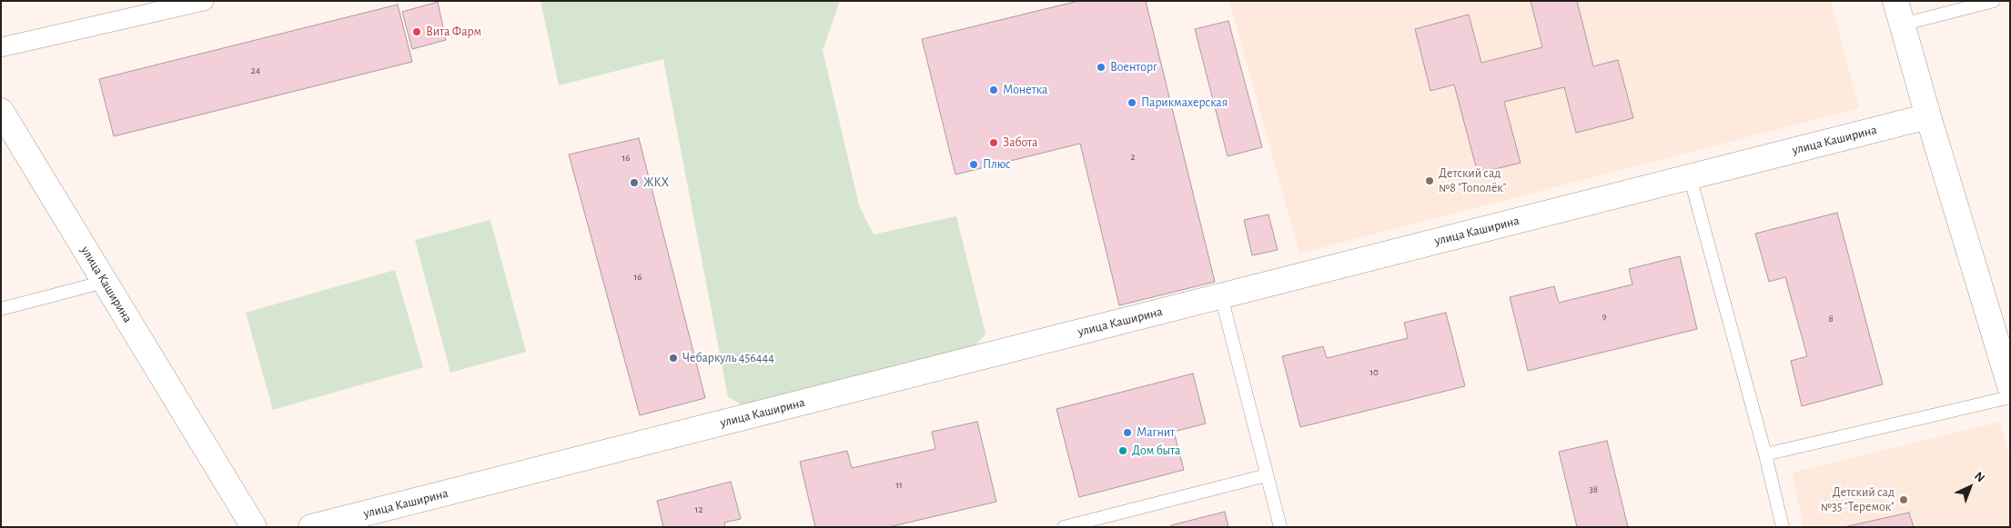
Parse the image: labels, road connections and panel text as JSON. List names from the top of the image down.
{
  "streets": {
    "street": ["улица Каширина"]
  },
  "places": [
    "Вита Фарм",
    "Военторг",
    "Монетка",
    "Парикмахерская",
    "Забота",
    "Плюс",
    "Детский сад №8 \"Тополёк\"",
    "ЖКХ",
    "Чебаpкуль 456444",
    "Магнит",
    "Дом быта",
    "Детский сад №35 \"Теремок\""
  ],
  "house_numbers": [
    "24",
    "2",
    "16",
    "16",
    "9",
    "8",
    "10",
    "11",
    "38",
    "12"
  ],
  "north": "top right"
}
